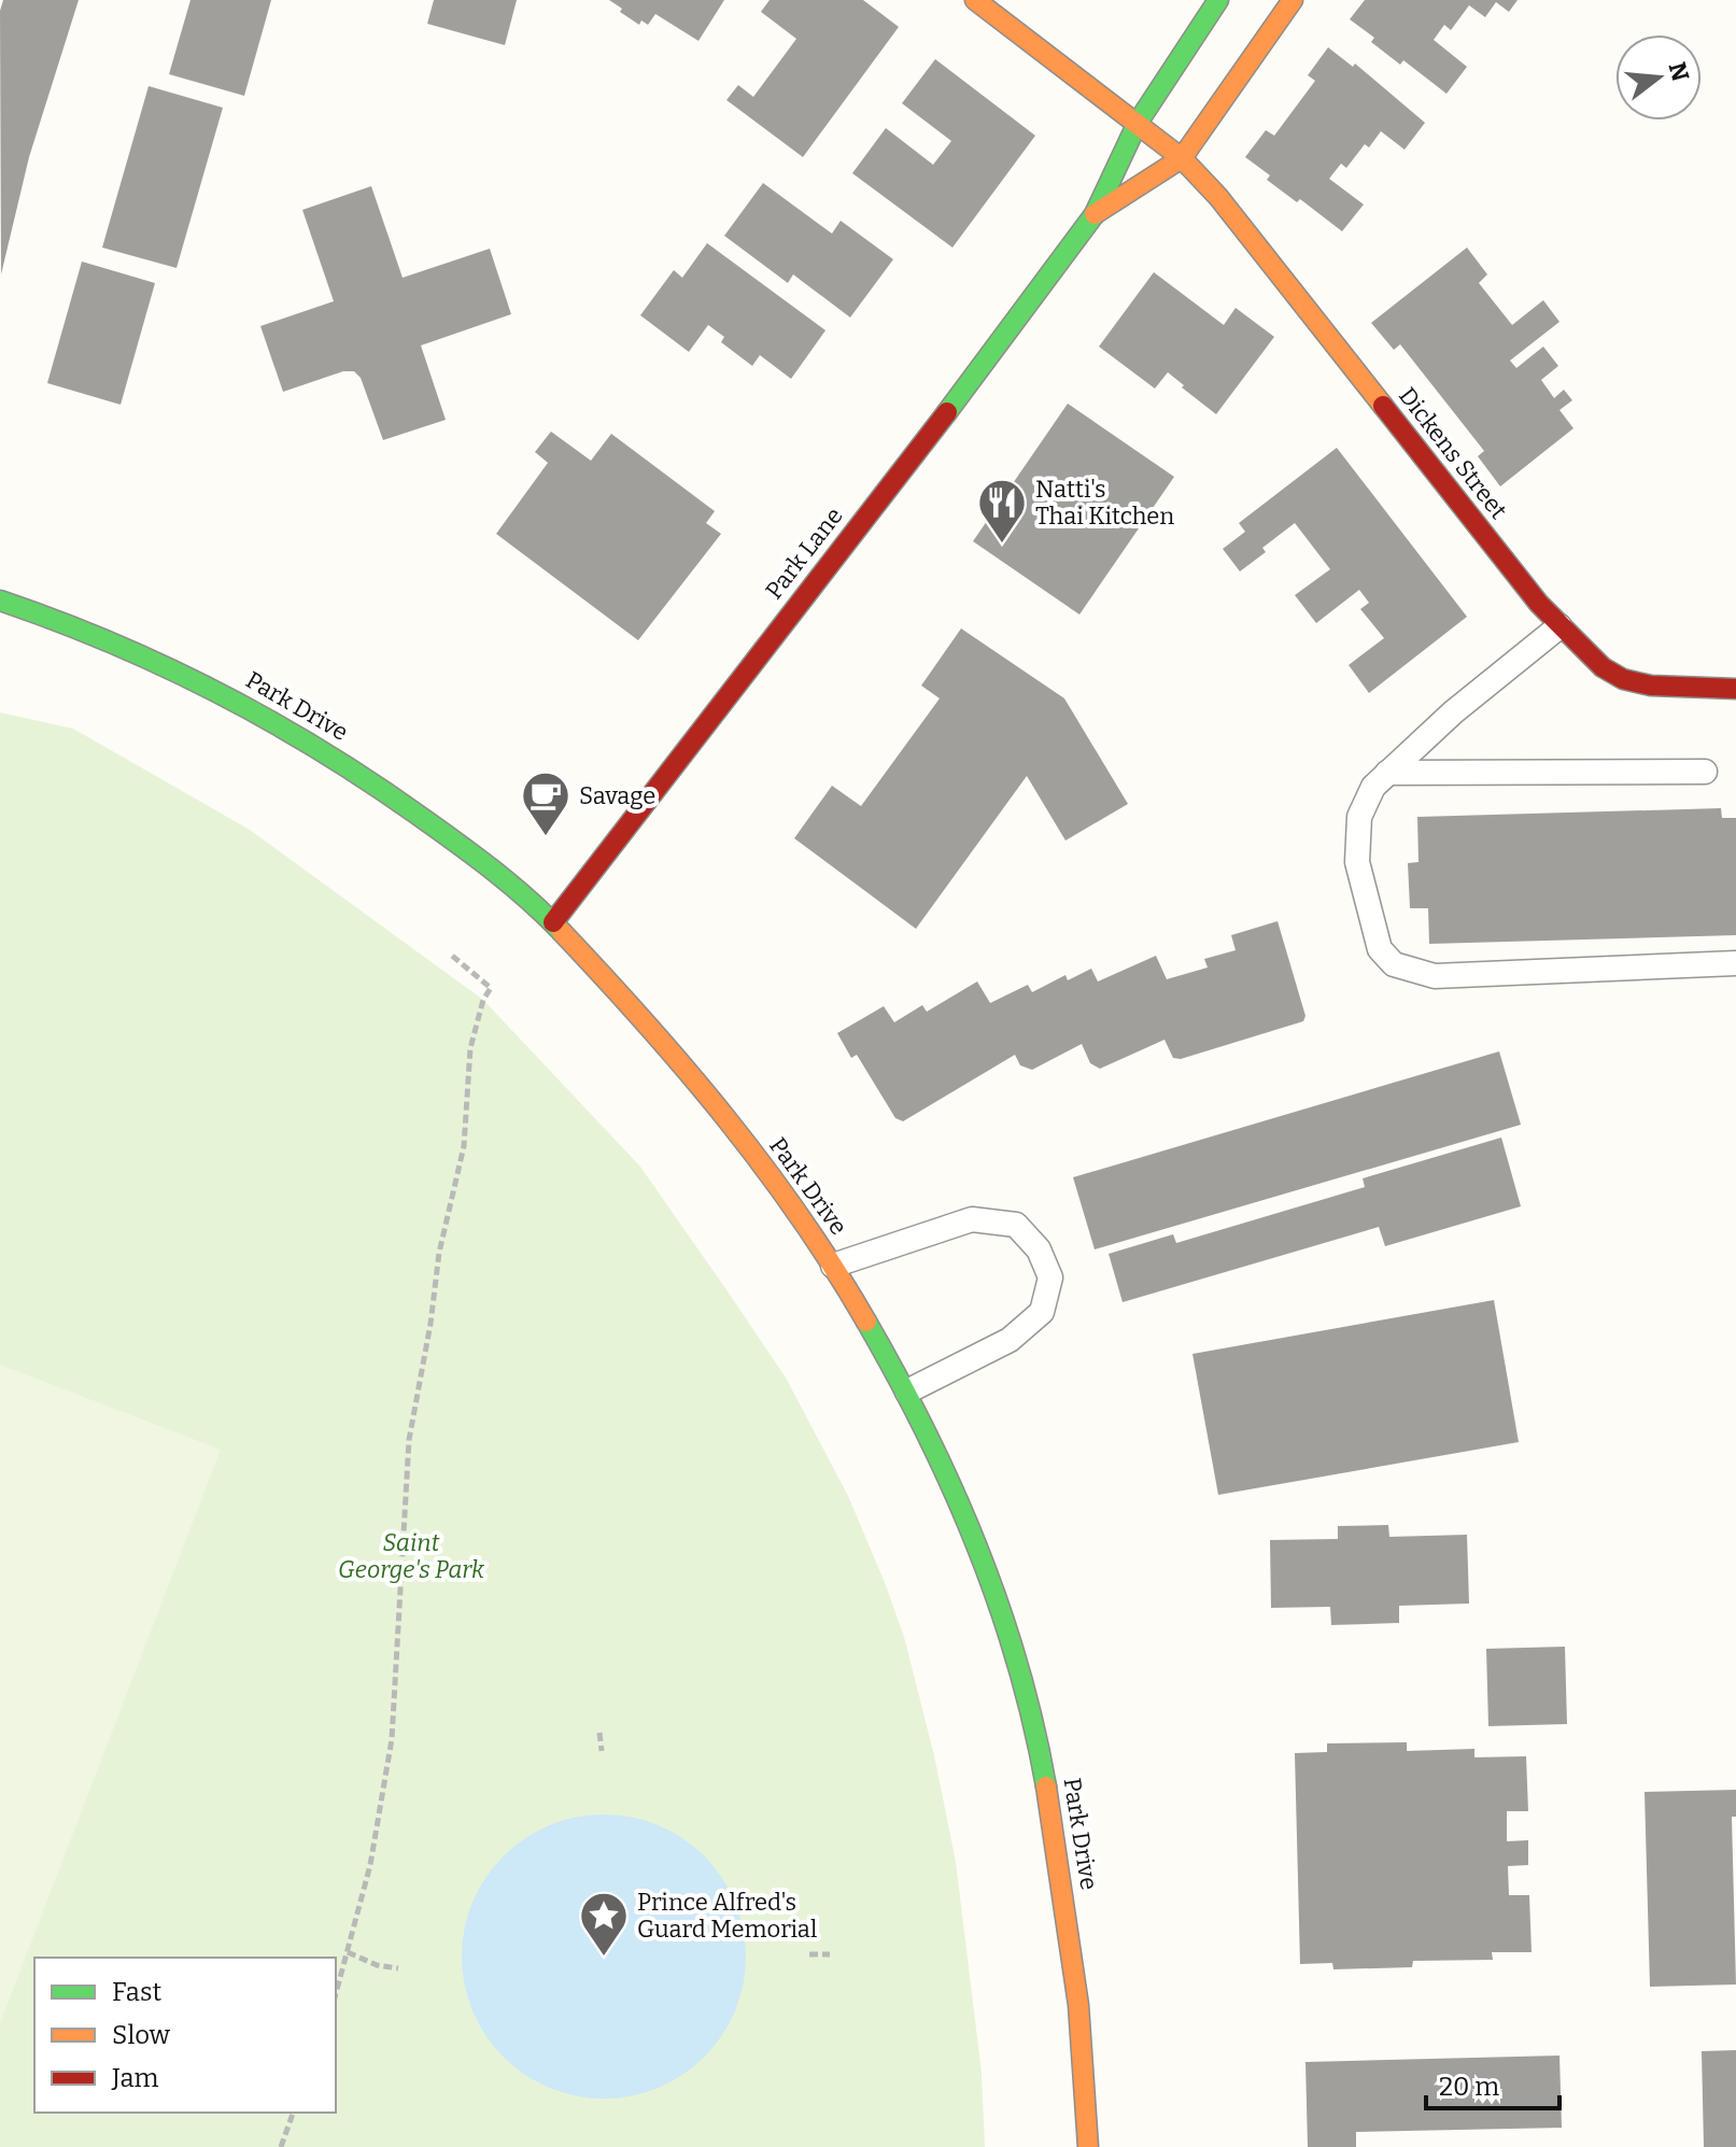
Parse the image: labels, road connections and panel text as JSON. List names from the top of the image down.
{
  "streets": {
    "street": ["Dickens Street", "Park Lane", "Park Drive"]
  },
  "crossings": [
    ["Dickens Street", "Park Lane"],
    ["Park Lane", "Park Drive"]
  ],
  "parks": ["Saint George's Park"],
  "places": {
    "restaurant": ["Natti's Thai Kitchen"],
    "cafe": ["Savage"],
    "place": ["Prince Alfred's Guard Memorial"]
  },
  "legend": ["Fast", "Slow", "Jam"],
  "scale_bar": "20 m",
  "north": "right"
}
